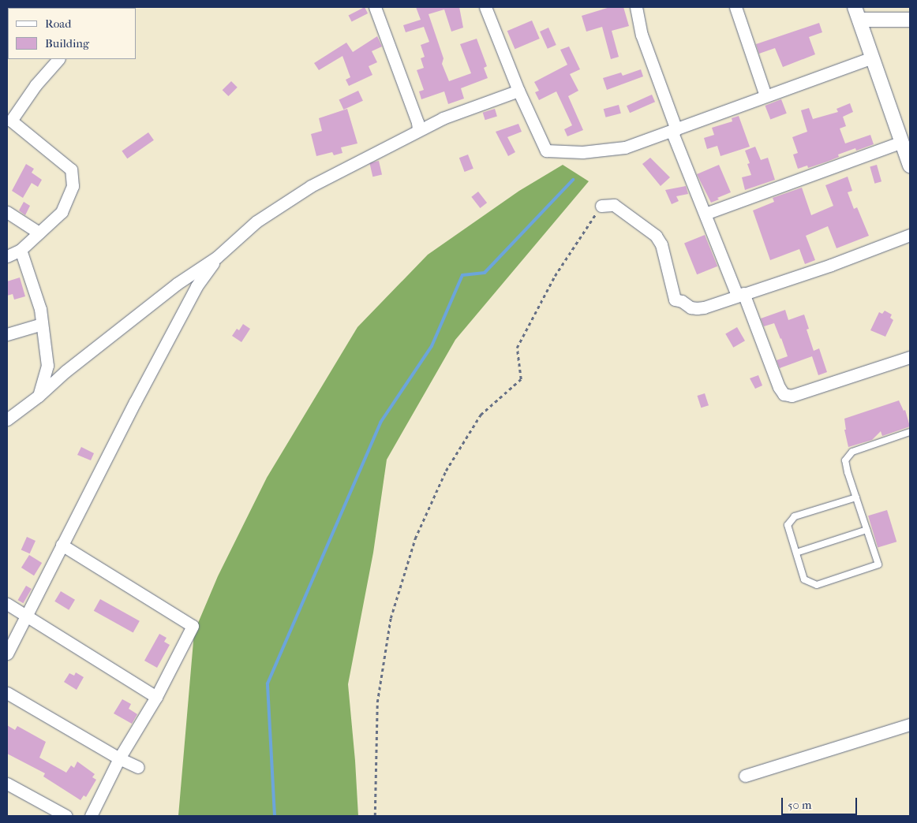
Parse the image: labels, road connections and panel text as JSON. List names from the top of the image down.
{
  "legend": ["Road", "Building"],
  "scale_bar": "50 m"
}
